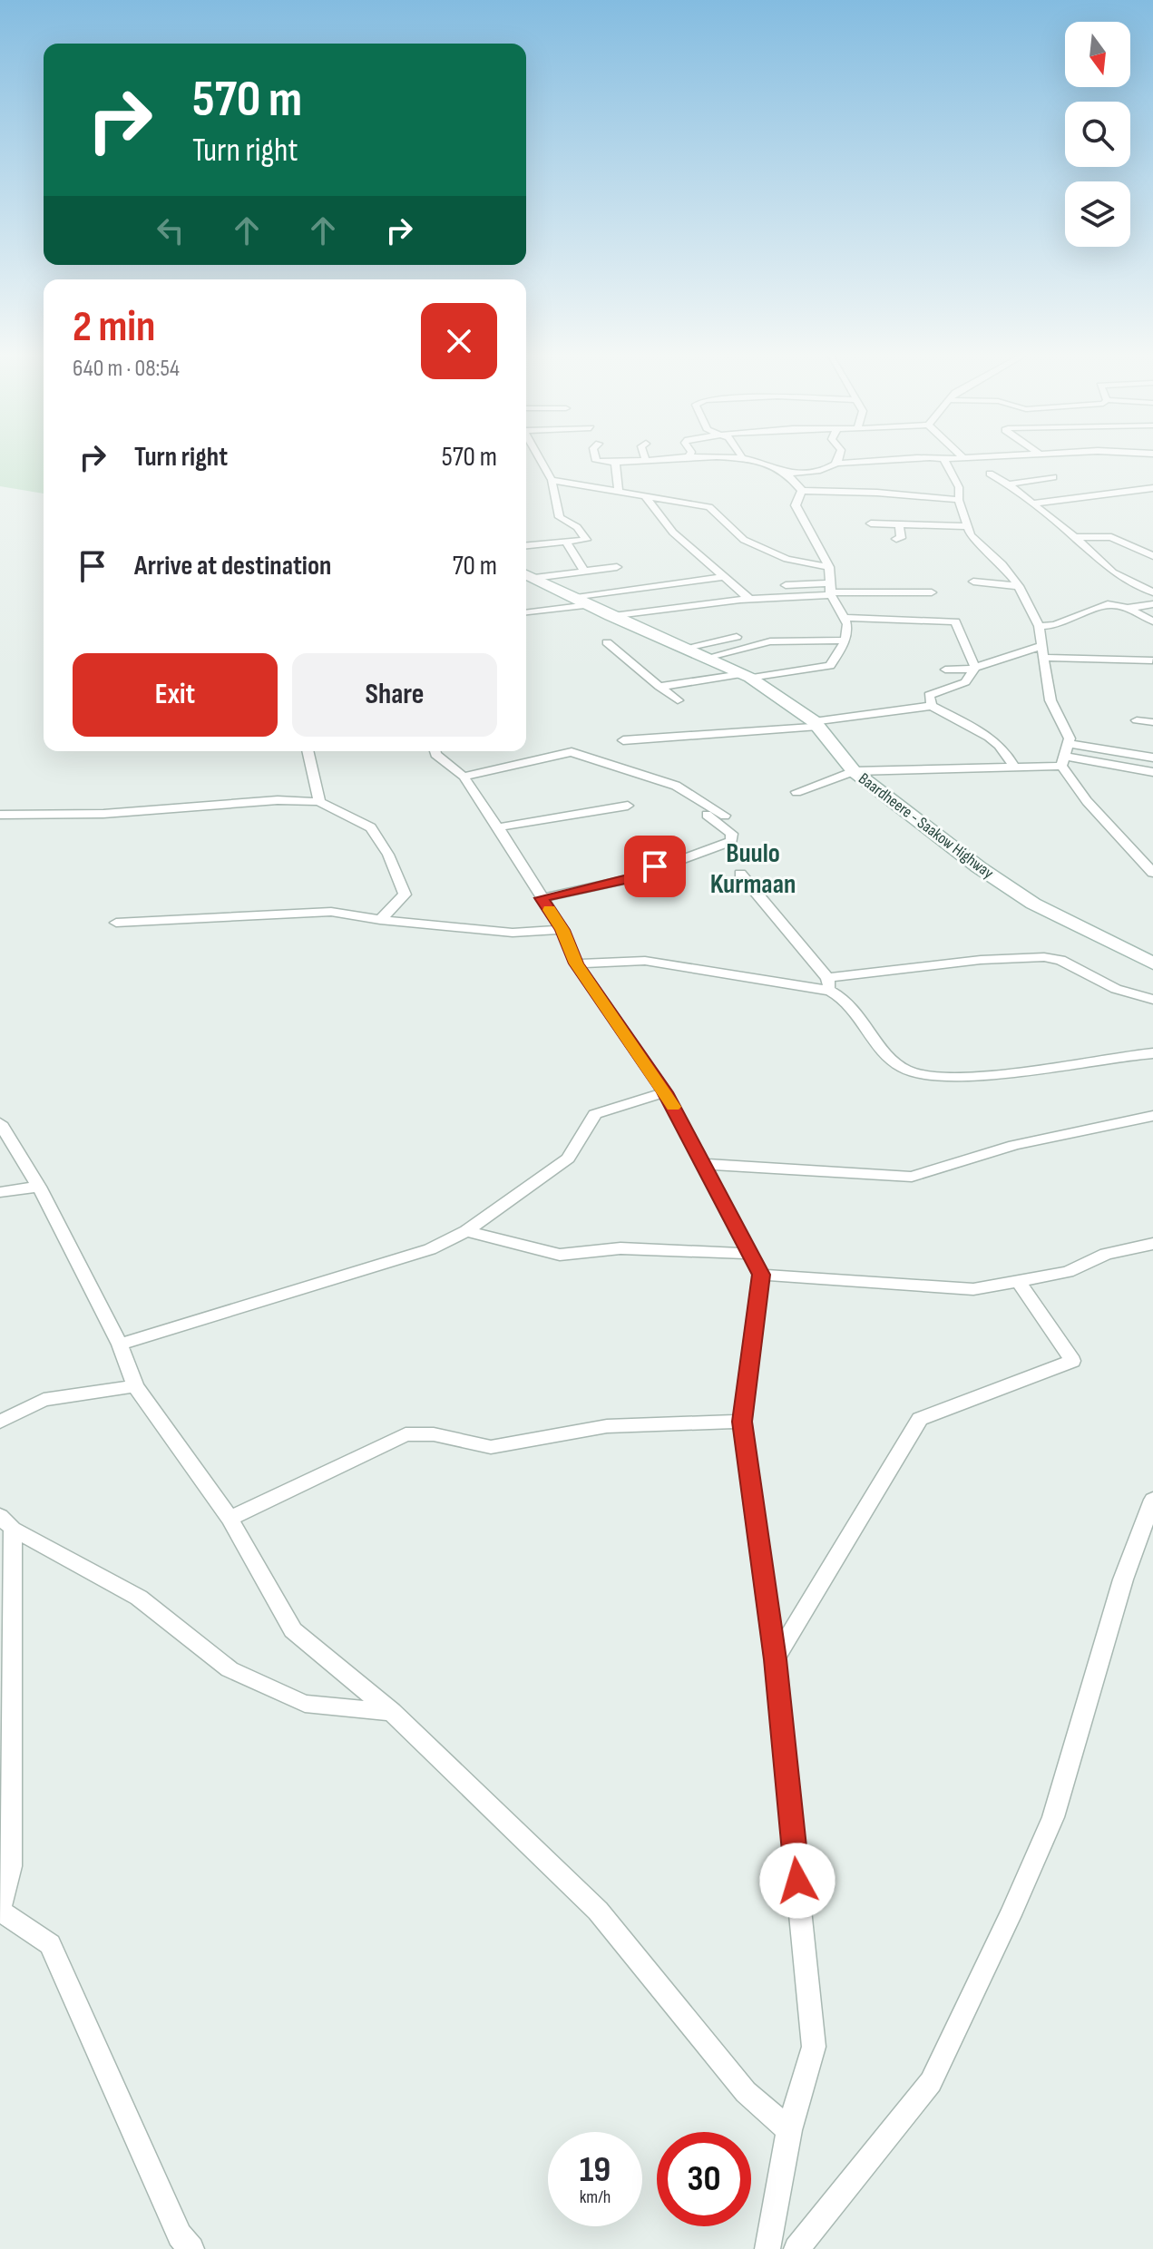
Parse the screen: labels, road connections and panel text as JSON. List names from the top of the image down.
{
  "streets": {
    "main road": ["Baardheere - Saakow Highway"]
  },
  "districts": ["Buulo Kurmaan"],
  "north": "bottom",
  "page": {
    "turn": ["570 m", "Turn right"],
    "heading": ["2 min", "640 m · 08:54"],
    "list": [
      {
        "name": "Turn right",
        "value": "570 m"
      },
      {
        "name": "Arrive at destination",
        "value": "70 m"
      }
    ],
    "buttons": ["Exit", "Share"],
    "speed": "19 km/h",
    "limit": "30"
  }
}
